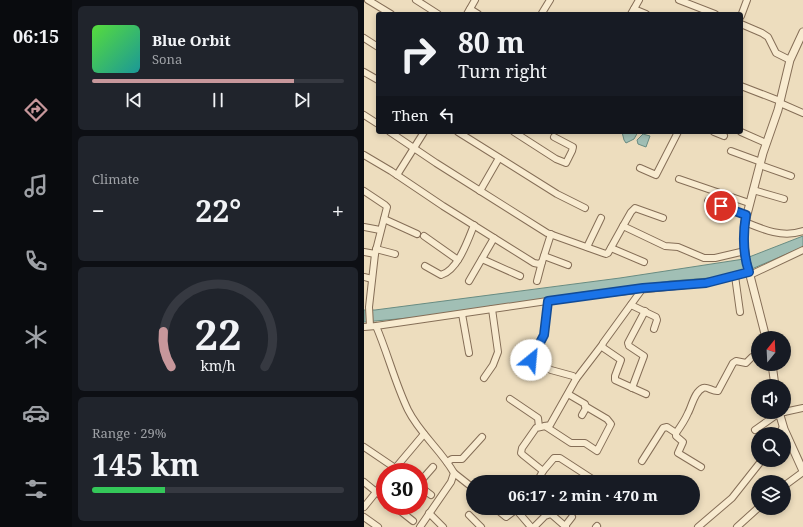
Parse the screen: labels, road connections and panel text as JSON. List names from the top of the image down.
{
  "north": "top",
  "page": {
    "tabs": "06:15",
    "turn": ["80 m", "Turn right"],
    "song": ["Blue Orbit", "Sona"],
    "then": "Then",
    "tile": [
      "Climate",
      ["Range · 29%", "145 km"]
    ],
    "heat": ["−", "22°", "+"],
    "limit": "30",
    "trip": "06:17 · 2 min · 470 m",
    "gauge": ["22", "km/h"]
  }
}
